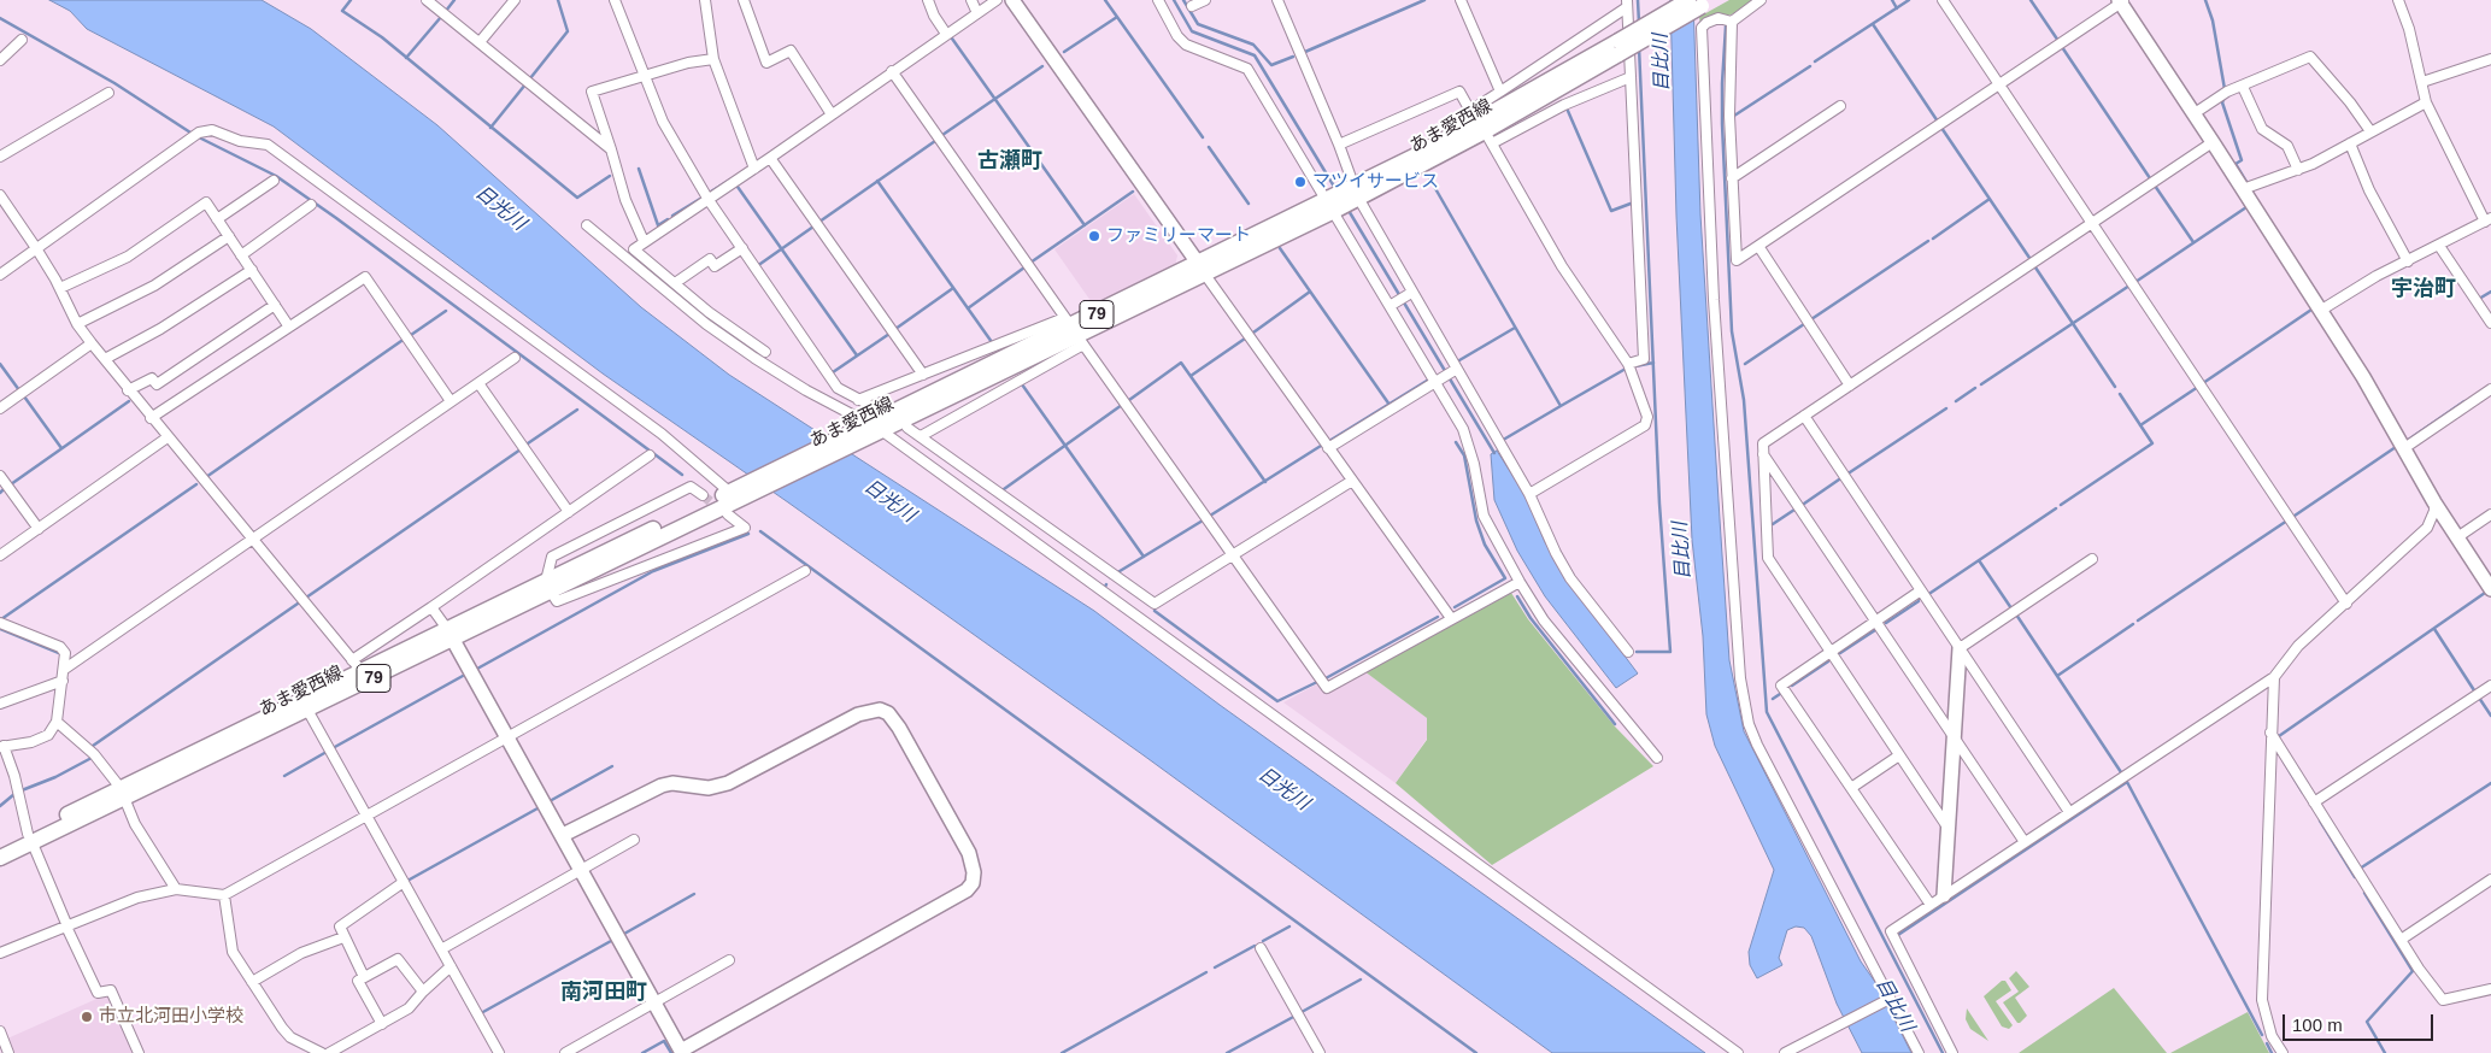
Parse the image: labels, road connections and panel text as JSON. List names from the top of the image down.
{
  "streets": {
    "main road": ["あま愛西線", "79"]
  },
  "districts": ["古瀬町", "宇治町", "南河田町"],
  "water": ["目比川", "日光川"],
  "places": ["マツイサービス", "ファミリーマート", "市立北河田小学校"],
  "scale_bar": "100 m"
}
